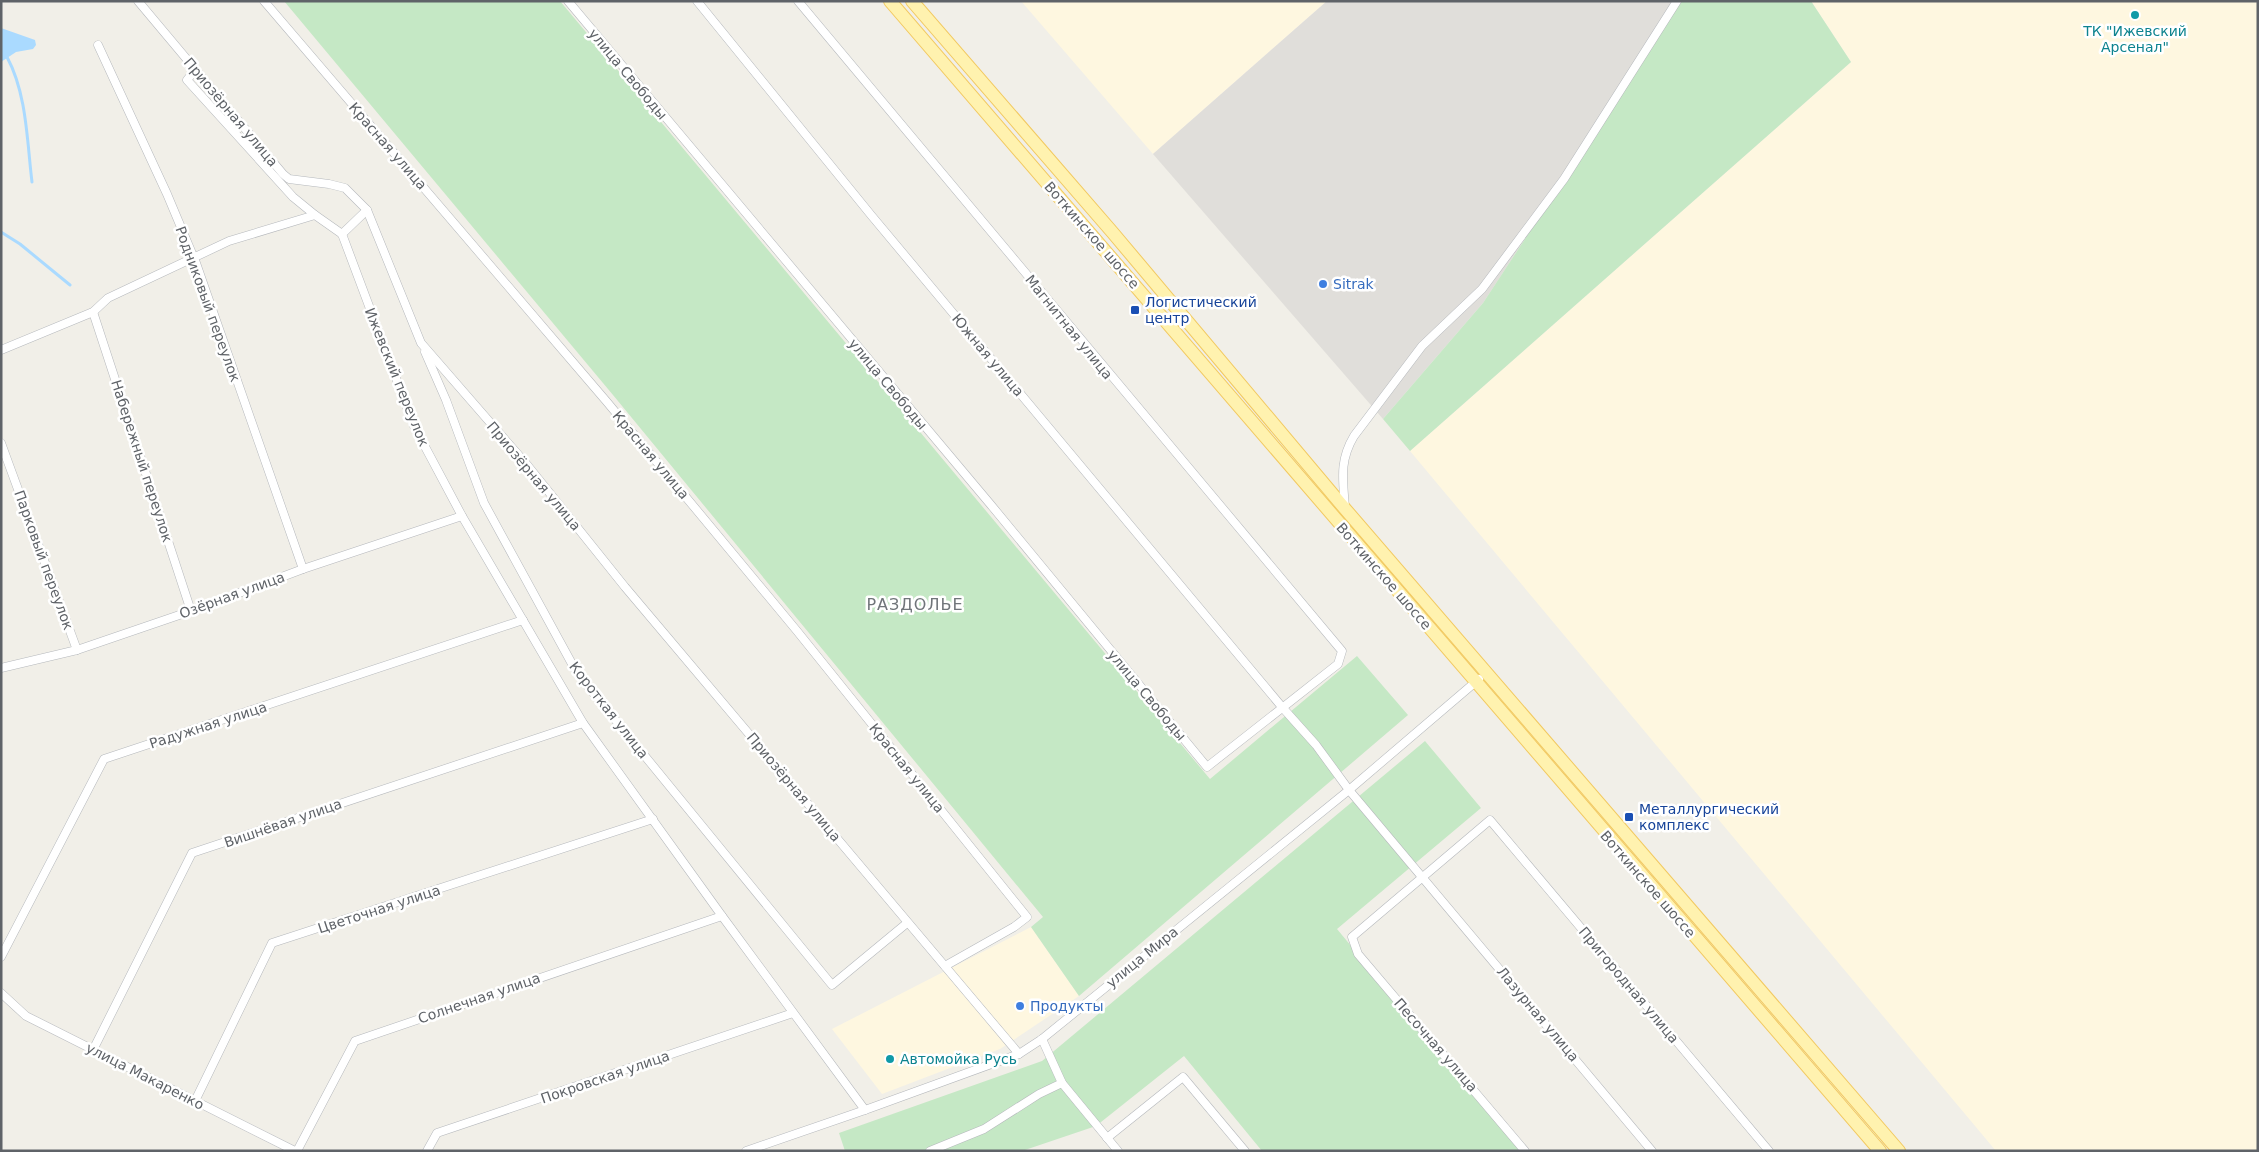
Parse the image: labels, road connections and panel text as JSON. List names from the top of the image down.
{
  "streets": {
    "main road": ["Воткинское шоссе"],
    "street": [
      "улица Свободы",
      "Приозёрная улица",
      "Красная улица",
      "Родниковый переулок",
      "Магнитная улица",
      "Южная улица",
      "Ижевский переулок",
      "Набережный переулок",
      "Парковый переулок",
      "Озёрная улица",
      "Короткая улица",
      "Радужная улица",
      "Вишнёвая улица",
      "Цветочная улица",
      "улица Мира",
      "Пригородная улица",
      "Солнечная улица",
      "Лазурная улица",
      "Песочная улица",
      "улица Макаренко",
      "Покровская улица"
    ]
  },
  "crossings": [
    ["улица Свободы", "Магнитная улица"],
    ["улица Свободы", "Южная улица"],
    ["Приозёрная улица", "Красная улица"],
    ["Приозёрная улица", "Короткая улица"],
    ["Приозёрная улица", "улица Мира"],
    ["Воткинское шоссе", "улица Мира"],
    ["Родниковый переулок", "Озёрная улица"],
    ["Магнитная улица", "Южная улица"],
    ["Южная улица", "улица Мира"],
    ["Южная улица", "Лазурная улица"],
    ["Ижевский переулок", "Озёрная улица"],
    ["Ижевский переулок", "Радужная улица"],
    ["Ижевский переулок", "Вишнёвая улица"],
    ["Ижевский переулок", "Цветочная улица"],
    ["Ижевский переулок", "улица Мира"],
    ["Ижевский переулок", "Солнечная улица"],
    ["Ижевский переулок", "Покровская улица"],
    ["Набережный переулок", "Озёрная улица"],
    ["Парковый переулок", "Озёрная улица"],
    ["Вишнёвая улица", "улица Макаренко"],
    ["Цветочная улица", "улица Макаренко"],
    ["улица Мира", "Лазурная улица"],
    ["Пригородная улица", "Лазурная улица"],
    ["Пригородная улица", "Песочная улица"],
    ["Солнечная улица", "улица Макаренко"],
    ["Лазурная улица", "Песочная улица"]
  ],
  "districts": ["РАЗДОЛЬЕ"],
  "places": {
    "other": [
      "ТК \"Ижевский Арсенал\"",
      "Sitrak",
      "Продукты",
      "Автомойка Русь"
    ],
    "transit": ["Логистический центр", "Металлургический комплекс"]
  }
}
